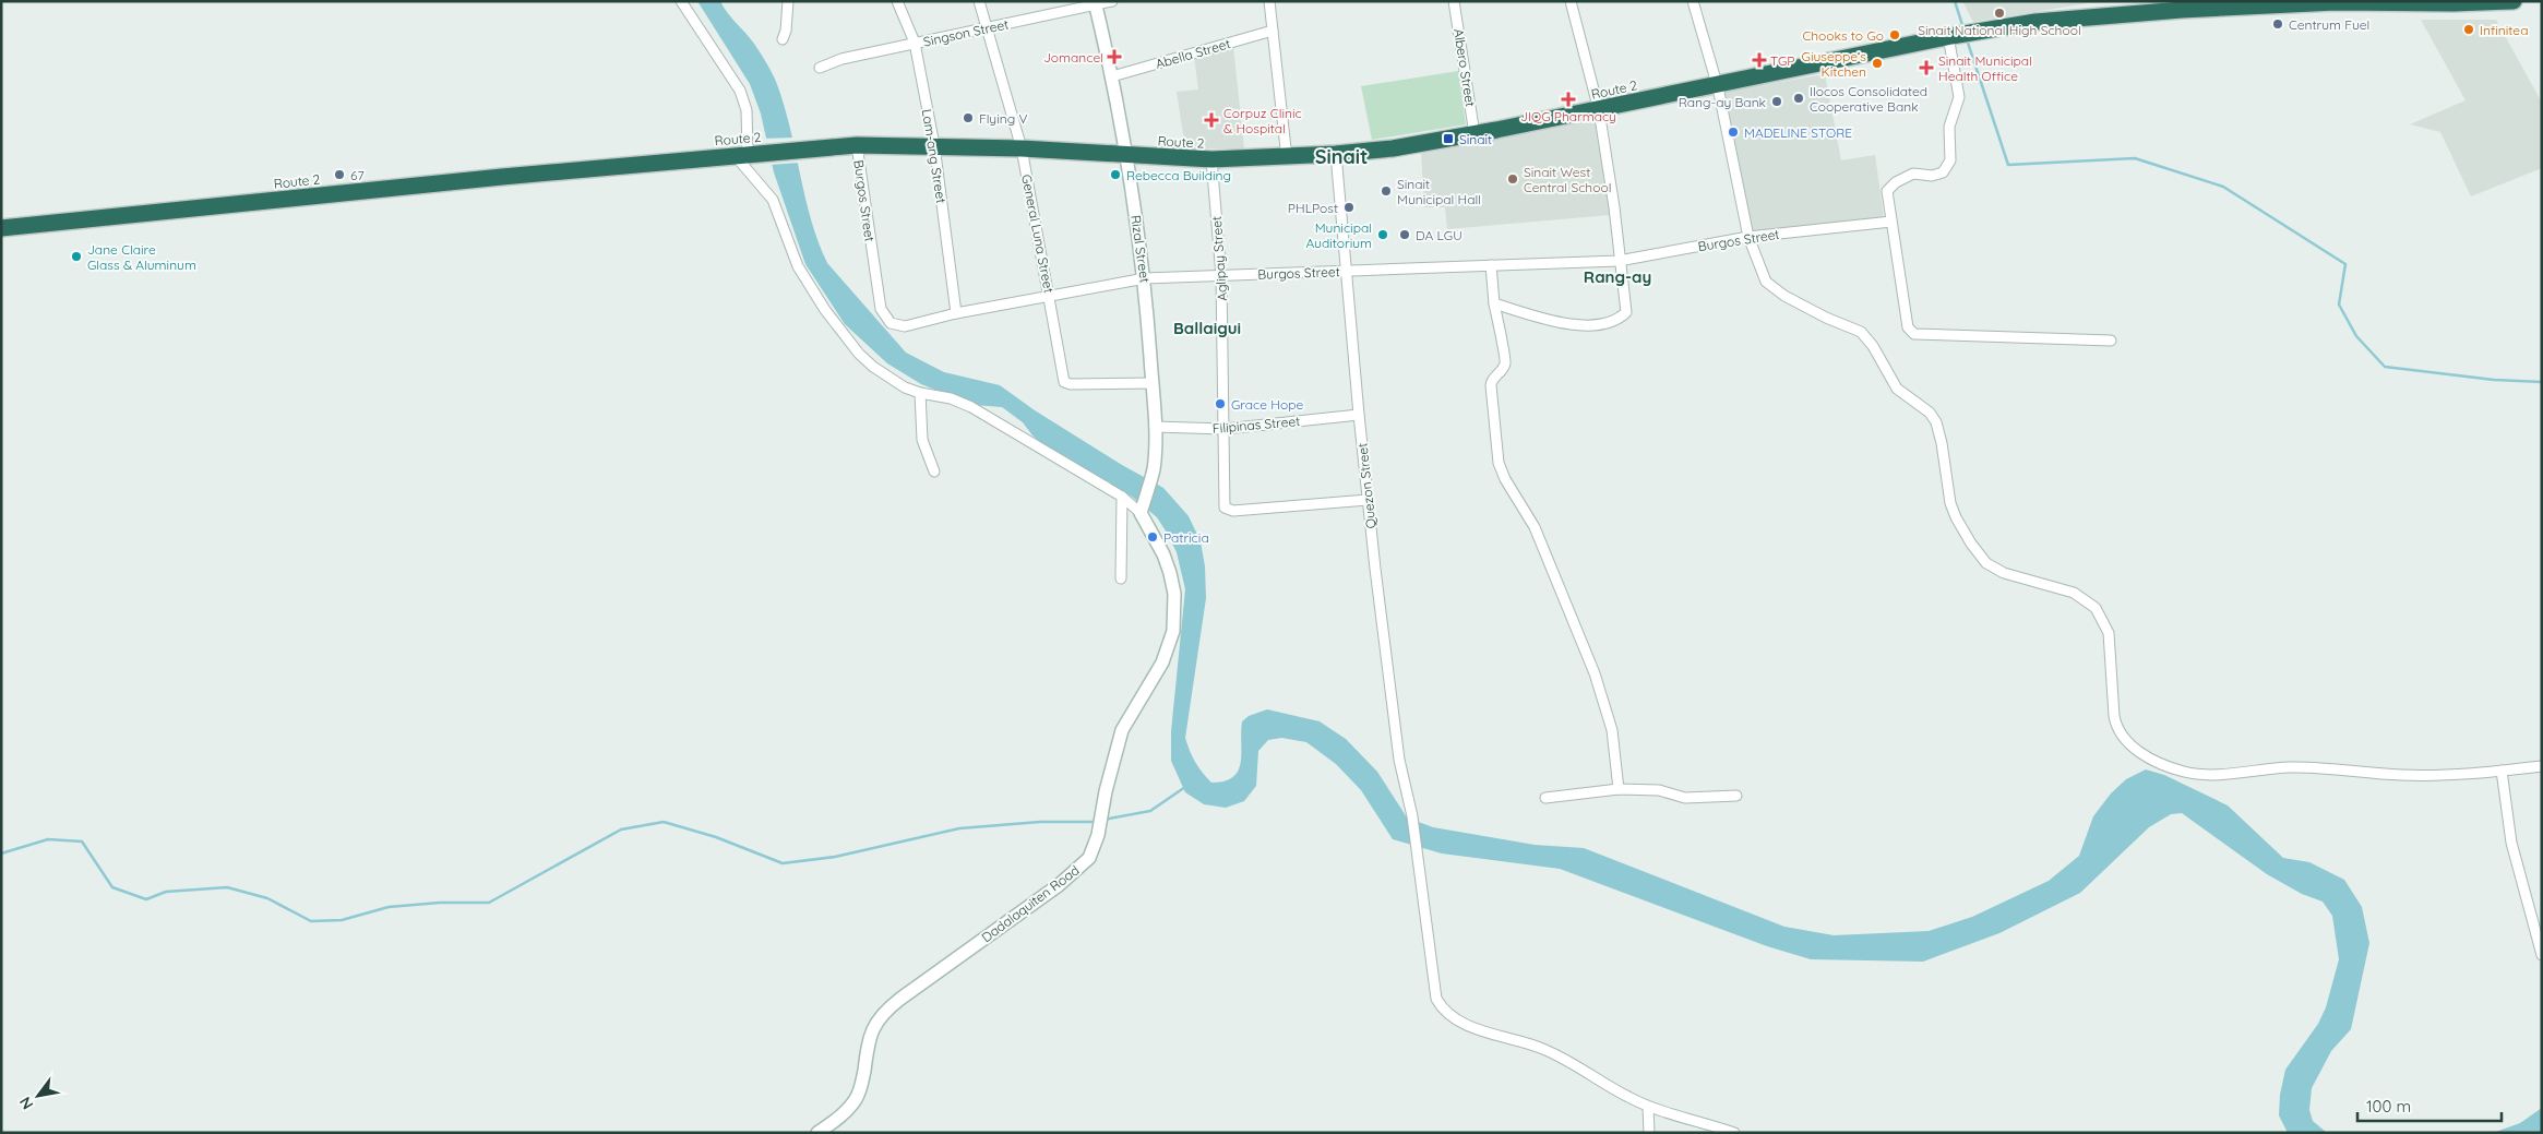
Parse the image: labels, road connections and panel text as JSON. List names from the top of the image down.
{
  "streets": {
    "highway": ["Route 2"],
    "street": [
      "Singson Street",
      "Abella Street",
      "Albero Street",
      "Lam-ang Street",
      "Burgos Street",
      "General Luna Street",
      "Rizal Street",
      "Aglipay Street",
      "Filipinas Street",
      "Quezon Street",
      "Dadalaquiten Road"
    ]
  },
  "crossings": [
    ["Singson Street", "Lam-ang Street"],
    ["Singson Street", "General Luna Street"],
    ["Singson Street", "Rizal Street"],
    ["Abella Street", "Rizal Street"],
    ["Albero Street", "Route 2"],
    ["Route 2", "Lam-ang Street"],
    ["Route 2", "Burgos Street"],
    ["Route 2", "General Luna Street"],
    ["Route 2", "Rizal Street"],
    ["Route 2", "Aglipay Street"],
    ["Route 2", "Quezon Street"],
    ["Lam-ang Street", "Burgos Street"],
    ["Burgos Street", "General Luna Street"],
    ["Burgos Street", "Rizal Street"],
    ["Burgos Street", "Aglipay Street"],
    ["Burgos Street", "Quezon Street"],
    ["General Luna Street", "Rizal Street"],
    ["Rizal Street", "Filipinas Street"],
    ["Rizal Street", "Dadalaquiten Road"],
    ["Aglipay Street", "Filipinas Street"],
    ["Aglipay Street", "Quezon Street"],
    ["Filipinas Street", "Quezon Street"]
  ],
  "districts": ["Sinait", "Rang-ay", "Ballaigui"],
  "places": {
    "other": [
      "Sinait National High School",
      "Centrum Fuel",
      "Infinitea",
      "Chooks to Go",
      "Giuseppe’s Kitchen",
      "Ilocos Consolidated Cooperative Bank",
      "Rang-ay Bank",
      "Flying V",
      "MADELINE STORE",
      "67",
      "Rebecca Building",
      "Sinait West Central School",
      "Sinait Municipal Hall",
      "PHLPost",
      "Municipal Auditorium",
      "DA LGU",
      "Jane Claire Glass & Aluminum",
      "Grace Hope",
      "Patricia"
    ],
    "health": [
      "Jomancel",
      "TGP",
      "Sinait Municipal Health Office",
      "JIQG Pharmacy",
      "Corpuz Clinic & Hospital"
    ],
    "transit": ["Sinait"]
  },
  "scale_bar": "100 m",
  "north": "bottom left"
}
